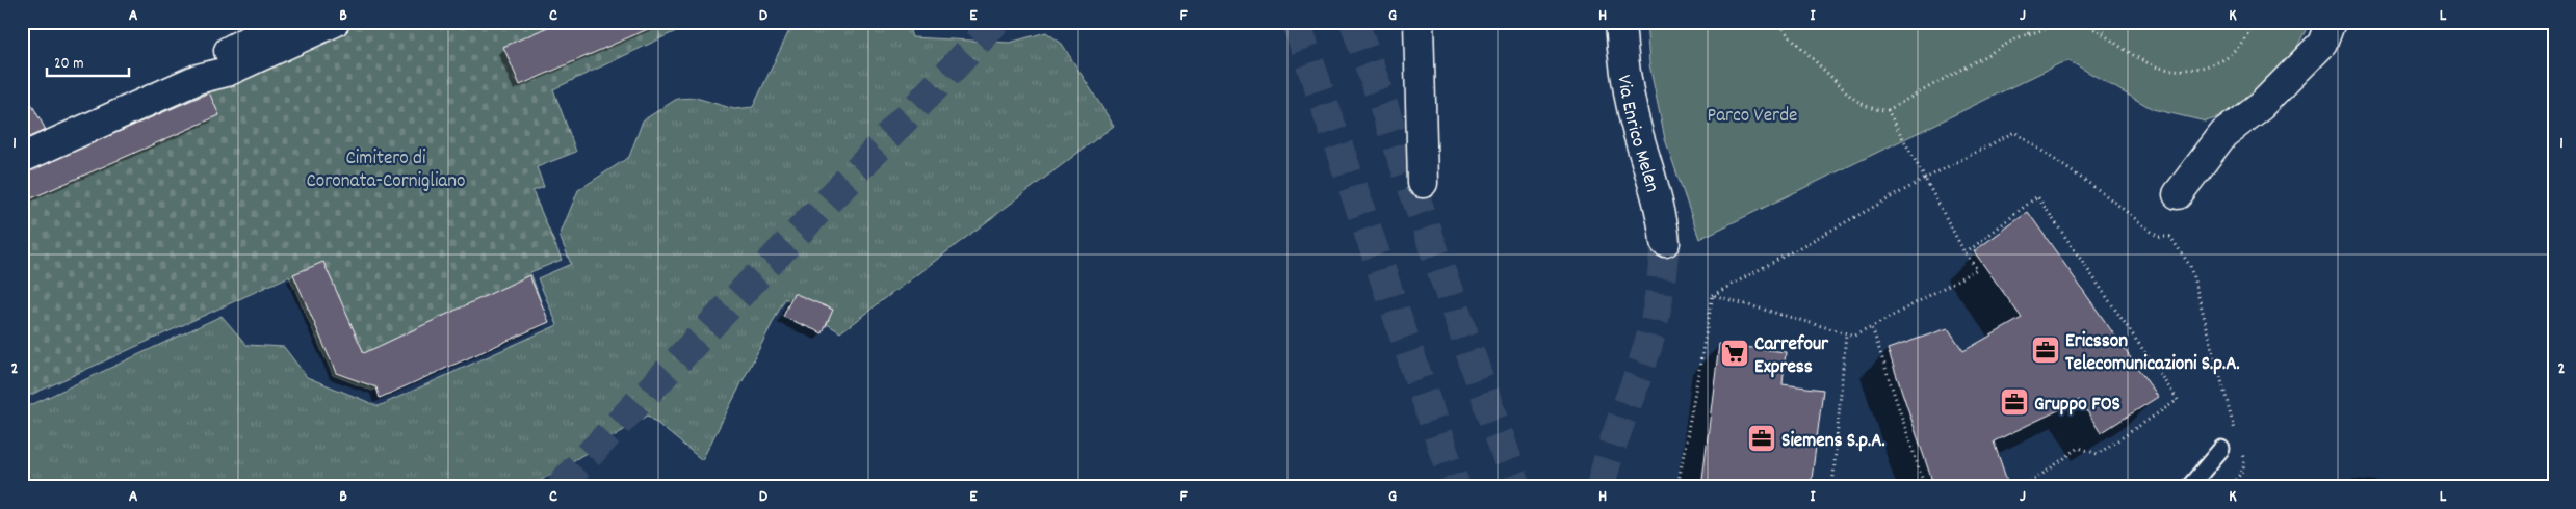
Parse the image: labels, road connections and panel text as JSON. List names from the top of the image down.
{
  "streets": {
    "street": ["Via Enrico Melen"]
  },
  "parks": ["Parco Verde", "Cimitero di Coronata-Cornigliano"],
  "places": {
    "office": ["Ericsson Telecomunicazioni S.p.A.", "Gruppo FOS", "Siemens S.p.A."],
    "supermarket": ["Carrefour Express"]
  },
  "scale_bar": "20 m",
  "grid": {
    "columns": [
      "A",
      "B",
      "C",
      "D",
      "E",
      "F",
      "G",
      "H",
      "I",
      "J",
      "K",
      "L"
    ],
    "rows": ["1", "2"]
  }
}
